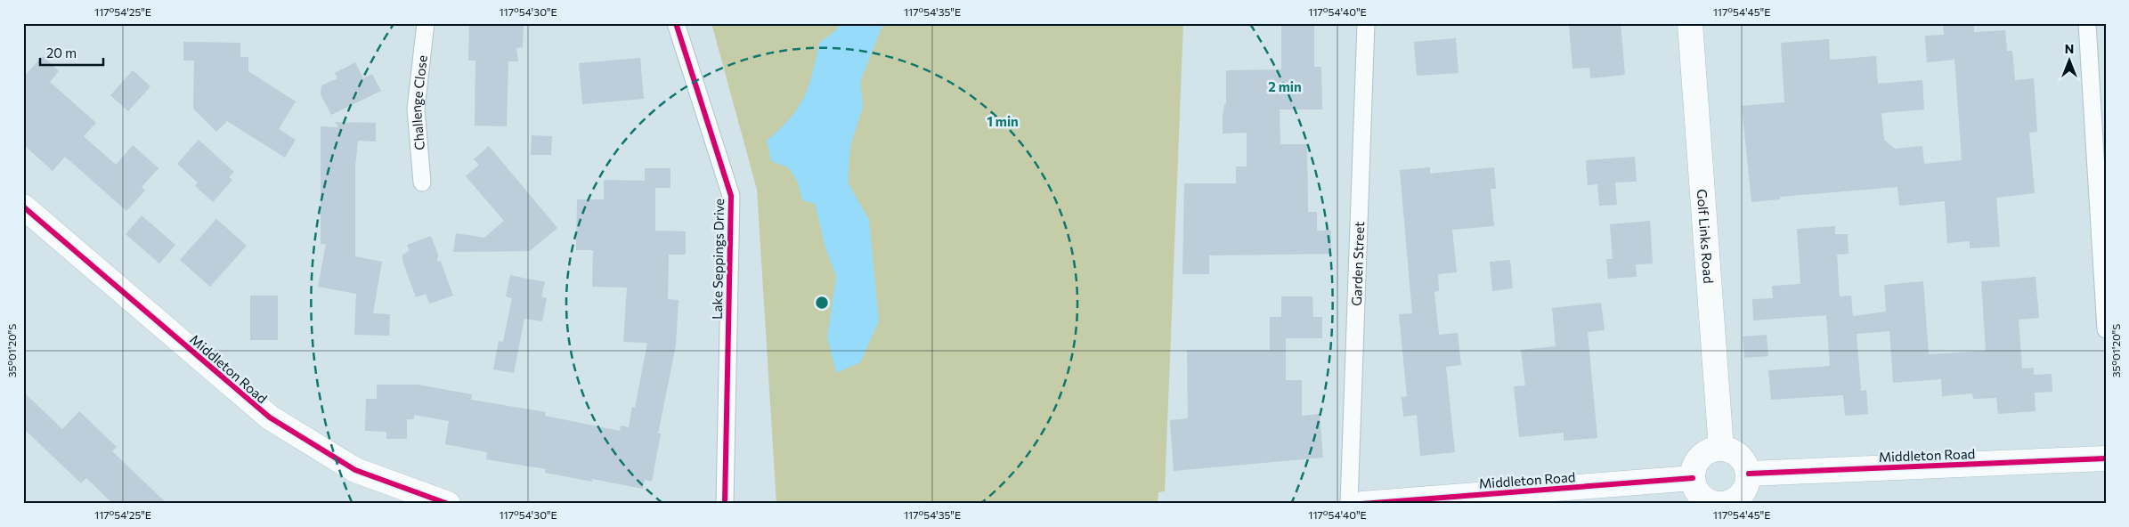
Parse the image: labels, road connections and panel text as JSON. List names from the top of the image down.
{
  "streets": {
    "main road": ["Golf Links Road", "Middleton Road"],
    "street": ["Challenge Close", "Lake Seppings Drive", "Garden Street"]
  },
  "crossings": [
    ["Golf Links Road", "Middleton Road"]
  ],
  "scale_bar": "20 m",
  "north": "top",
  "coordinates": [
    "117°54'25\"E",
    "117°54'30\"E",
    "117°54'35\"E",
    "117°54'40\"E",
    "117°54'45\"E",
    "35°01'20\"S"
  ],
  "rings": ["2 min", "1 min"]
}
